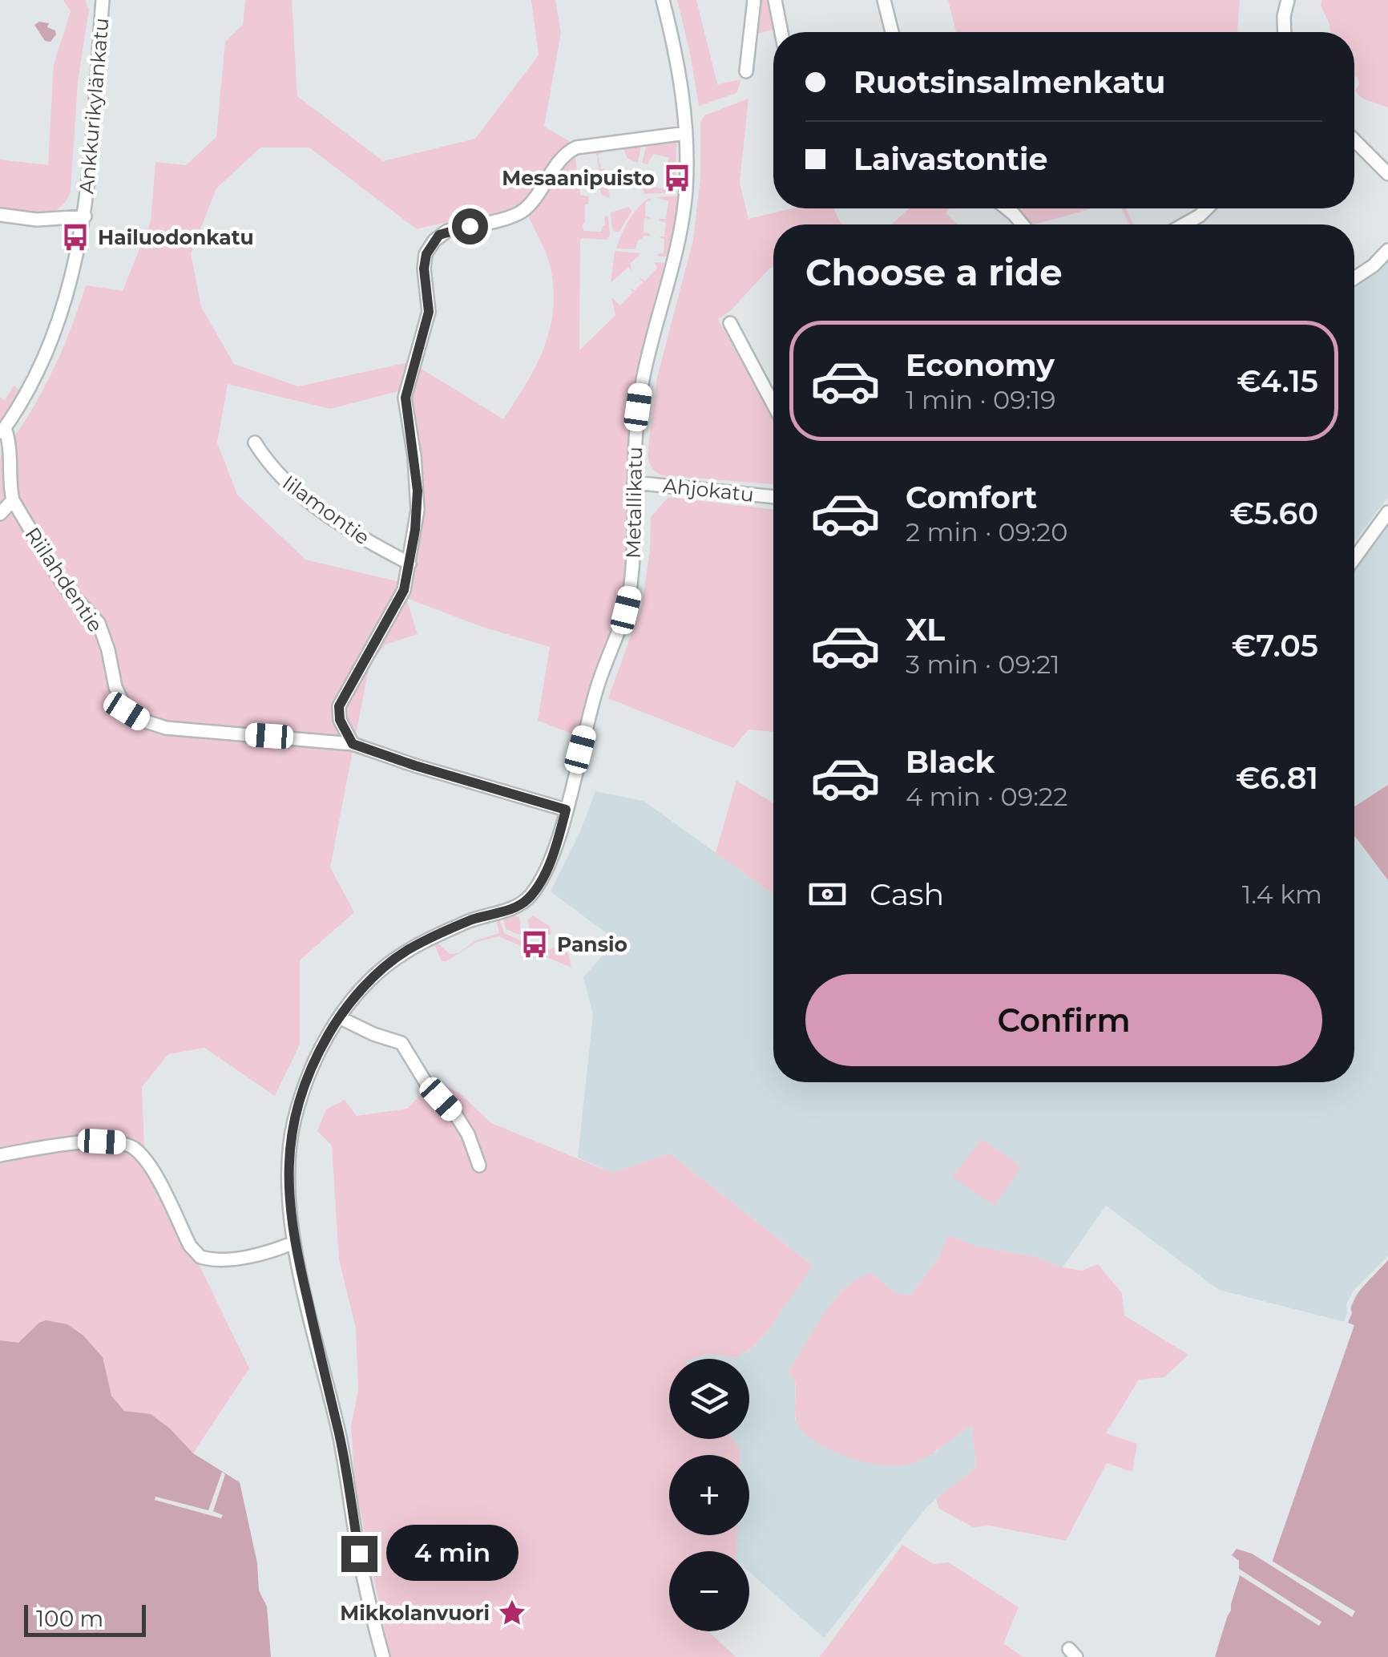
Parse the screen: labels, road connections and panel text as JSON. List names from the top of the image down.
{
  "streets": {
    "street": [
      "Ankkurikylänkatu",
      "Ahjokatu",
      "Metallikatu",
      "Iilamontie",
      "Riilahdentie"
    ]
  },
  "crossings": [
    ["Ankkurikylänkatu", "Riilahdentie"],
    ["Ahjokatu", "Metallikatu"],
    ["Metallikatu", "Riilahdentie"]
  ],
  "places": {
    "bus stop": ["Mesaanipuisto", "Hailuodonkatu", "Pansio"],
    "place": ["Mikkolanvuori"]
  },
  "scale_bar": "100 m",
  "page": {
    "banner": ["Ruotsinsalmenkatu", "Laivastontie"],
    "heading": "Choose a ride",
    "list": [
      {
        "name": "Economy",
        "note": "1 min · 09:19",
        "value": "€4.15"
      },
      {
        "name": "Comfort",
        "note": "2 min · 09:20",
        "value": "€5.60"
      },
      {
        "name": "XL",
        "note": "3 min · 09:21",
        "value": "€7.05"
      },
      {
        "name": "Black",
        "note": "4 min · 09:22",
        "value": "€6.81"
      }
    ],
    "pay": ["Cash", "1.4 km"],
    "buttons": "Confirm",
    "map_buttons": ["+", "−"],
    "bubble": "4 min",
    "scale": "100 m"
  }
}
